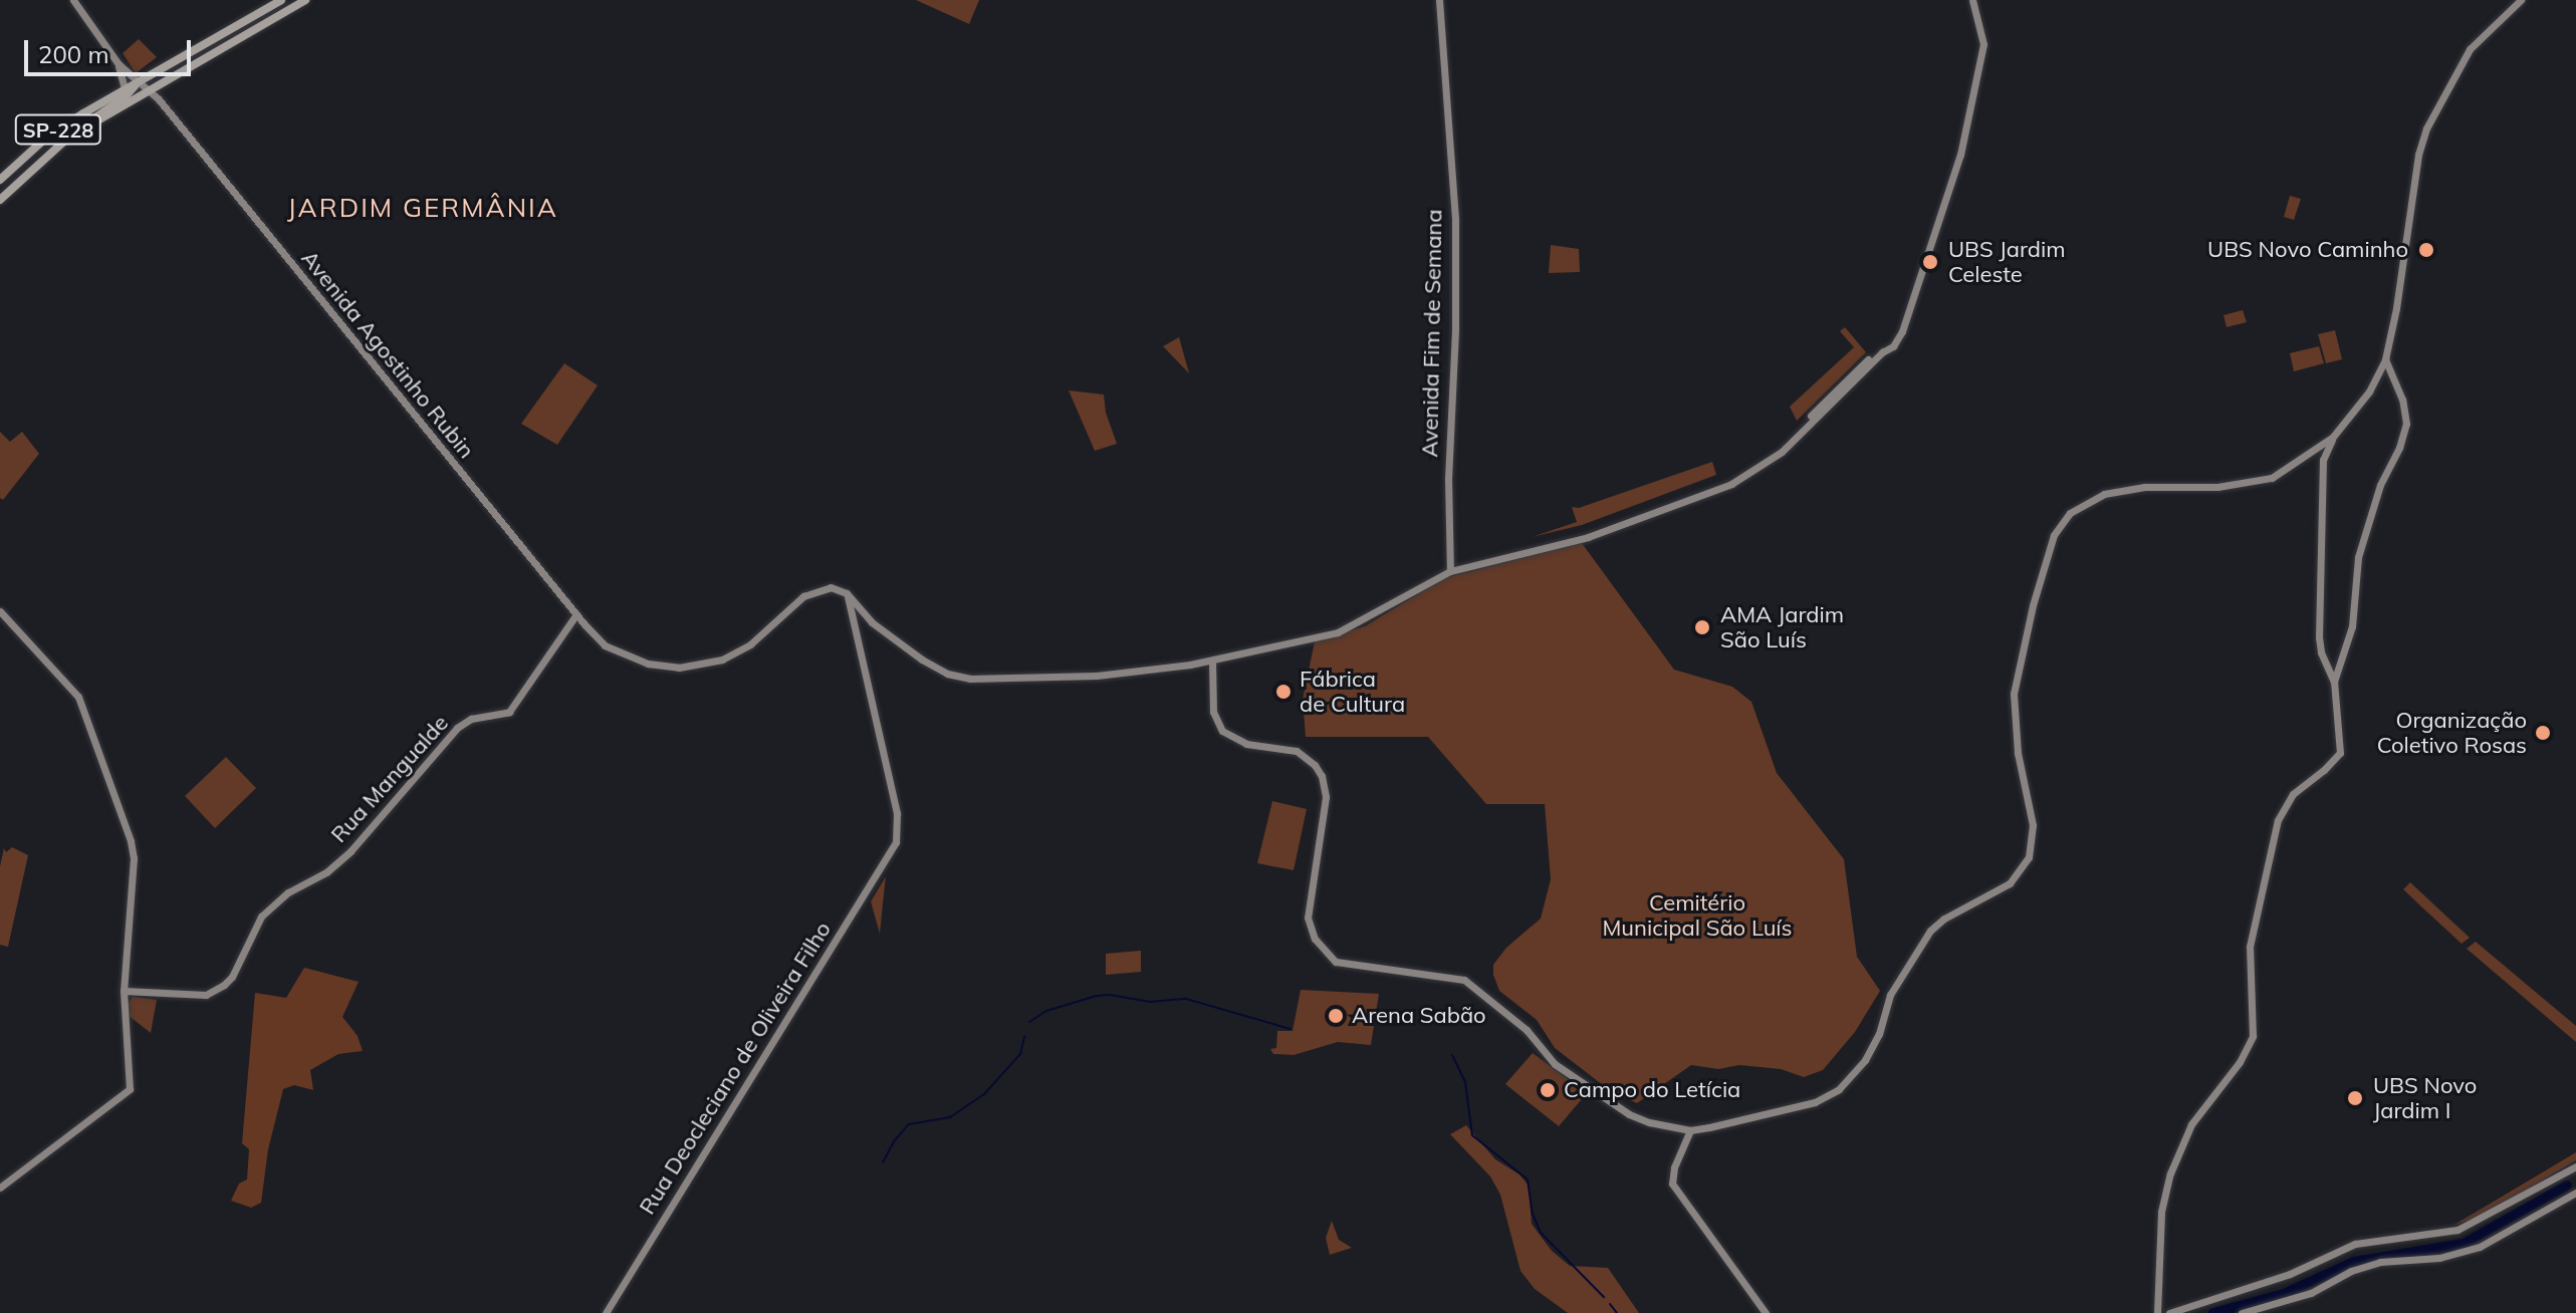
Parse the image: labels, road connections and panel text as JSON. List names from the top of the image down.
{
  "streets": {
    "main road": [
      "SP-228",
      "Avenida Fim de Semana",
      "Avenida Agostinho Rubin",
      "Rua Mangualde",
      "Rua Deocleciano de Oliveira Filho"
    ]
  },
  "crossings": [
    ["SP-228", "Avenida Agostinho Rubin"],
    ["Avenida Agostinho Rubin", "Rua Mangualde"],
    ["Avenida Agostinho Rubin", "Rua Deocleciano de Oliveira Filho"]
  ],
  "districts": ["JARDIM GERMÂNIA"],
  "parks": ["Cemitério Municipal São Luís"],
  "places": [
    "UBS Novo Caminho",
    "UBS Jardim Celeste",
    "AMA Jardim São Luís",
    "Fábrica de Cultura",
    "Organização Coletivo Rosas",
    "Arena Sabão",
    "Campo do Letícia",
    "UBS Novo Jardim I"
  ],
  "scale_bar": "200 m"
}
